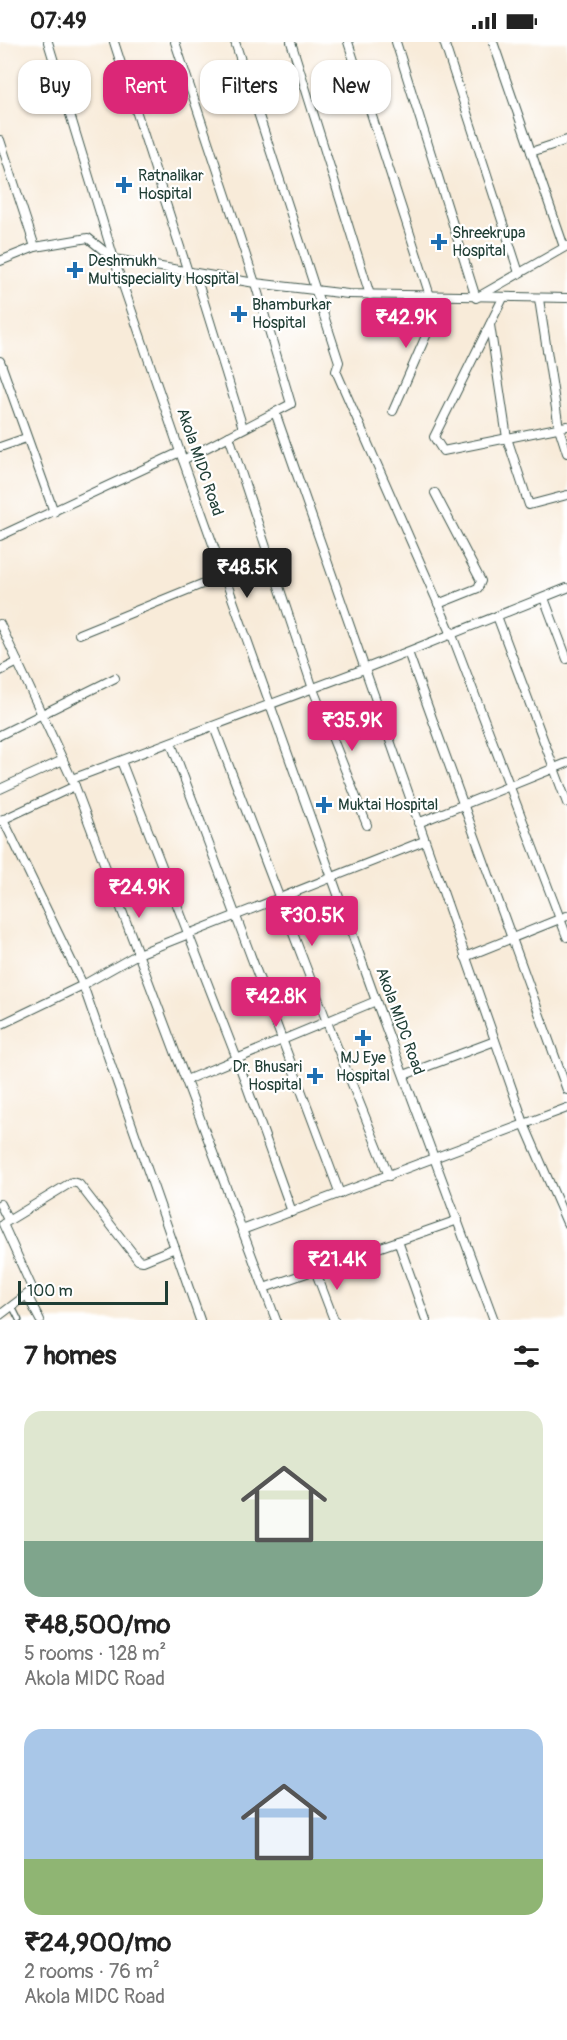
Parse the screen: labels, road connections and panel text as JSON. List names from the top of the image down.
{
  "streets": {
    "street": ["Akola MIDC Road"]
  },
  "places": {
    "health": [
      "Ratnalikar Hospital",
      "Shreekrupa Hospital",
      "Deshmukh Multispeciality Hospital",
      "Bhamburkar Hospital",
      "Muktai Hospital",
      "MJ Eye Hospital",
      "Dr. Bhusari Hospital"
    ]
  },
  "scale_bar": "100 m",
  "page": {
    "status": "07:49",
    "chip": [
      "Buy",
      "Rent",
      "Filters",
      "New"
    ],
    "price": [
      "₹42.9K",
      "₹48.5K",
      "₹35.9K",
      "₹24.9K",
      "₹30.5K",
      "₹42.8K",
      "₹21.4K"
    ],
    "scale": "100 m",
    "heading": "7 homes",
    "list": [
      {
        "name": "₹48,500/mo",
        "note": "5 rooms · 128 m² · Akola MIDC Road"
      },
      {
        "name": "₹24,900/mo",
        "note": "2 rooms · 76 m² · Akola MIDC Road"
      }
    ]
  }
}
